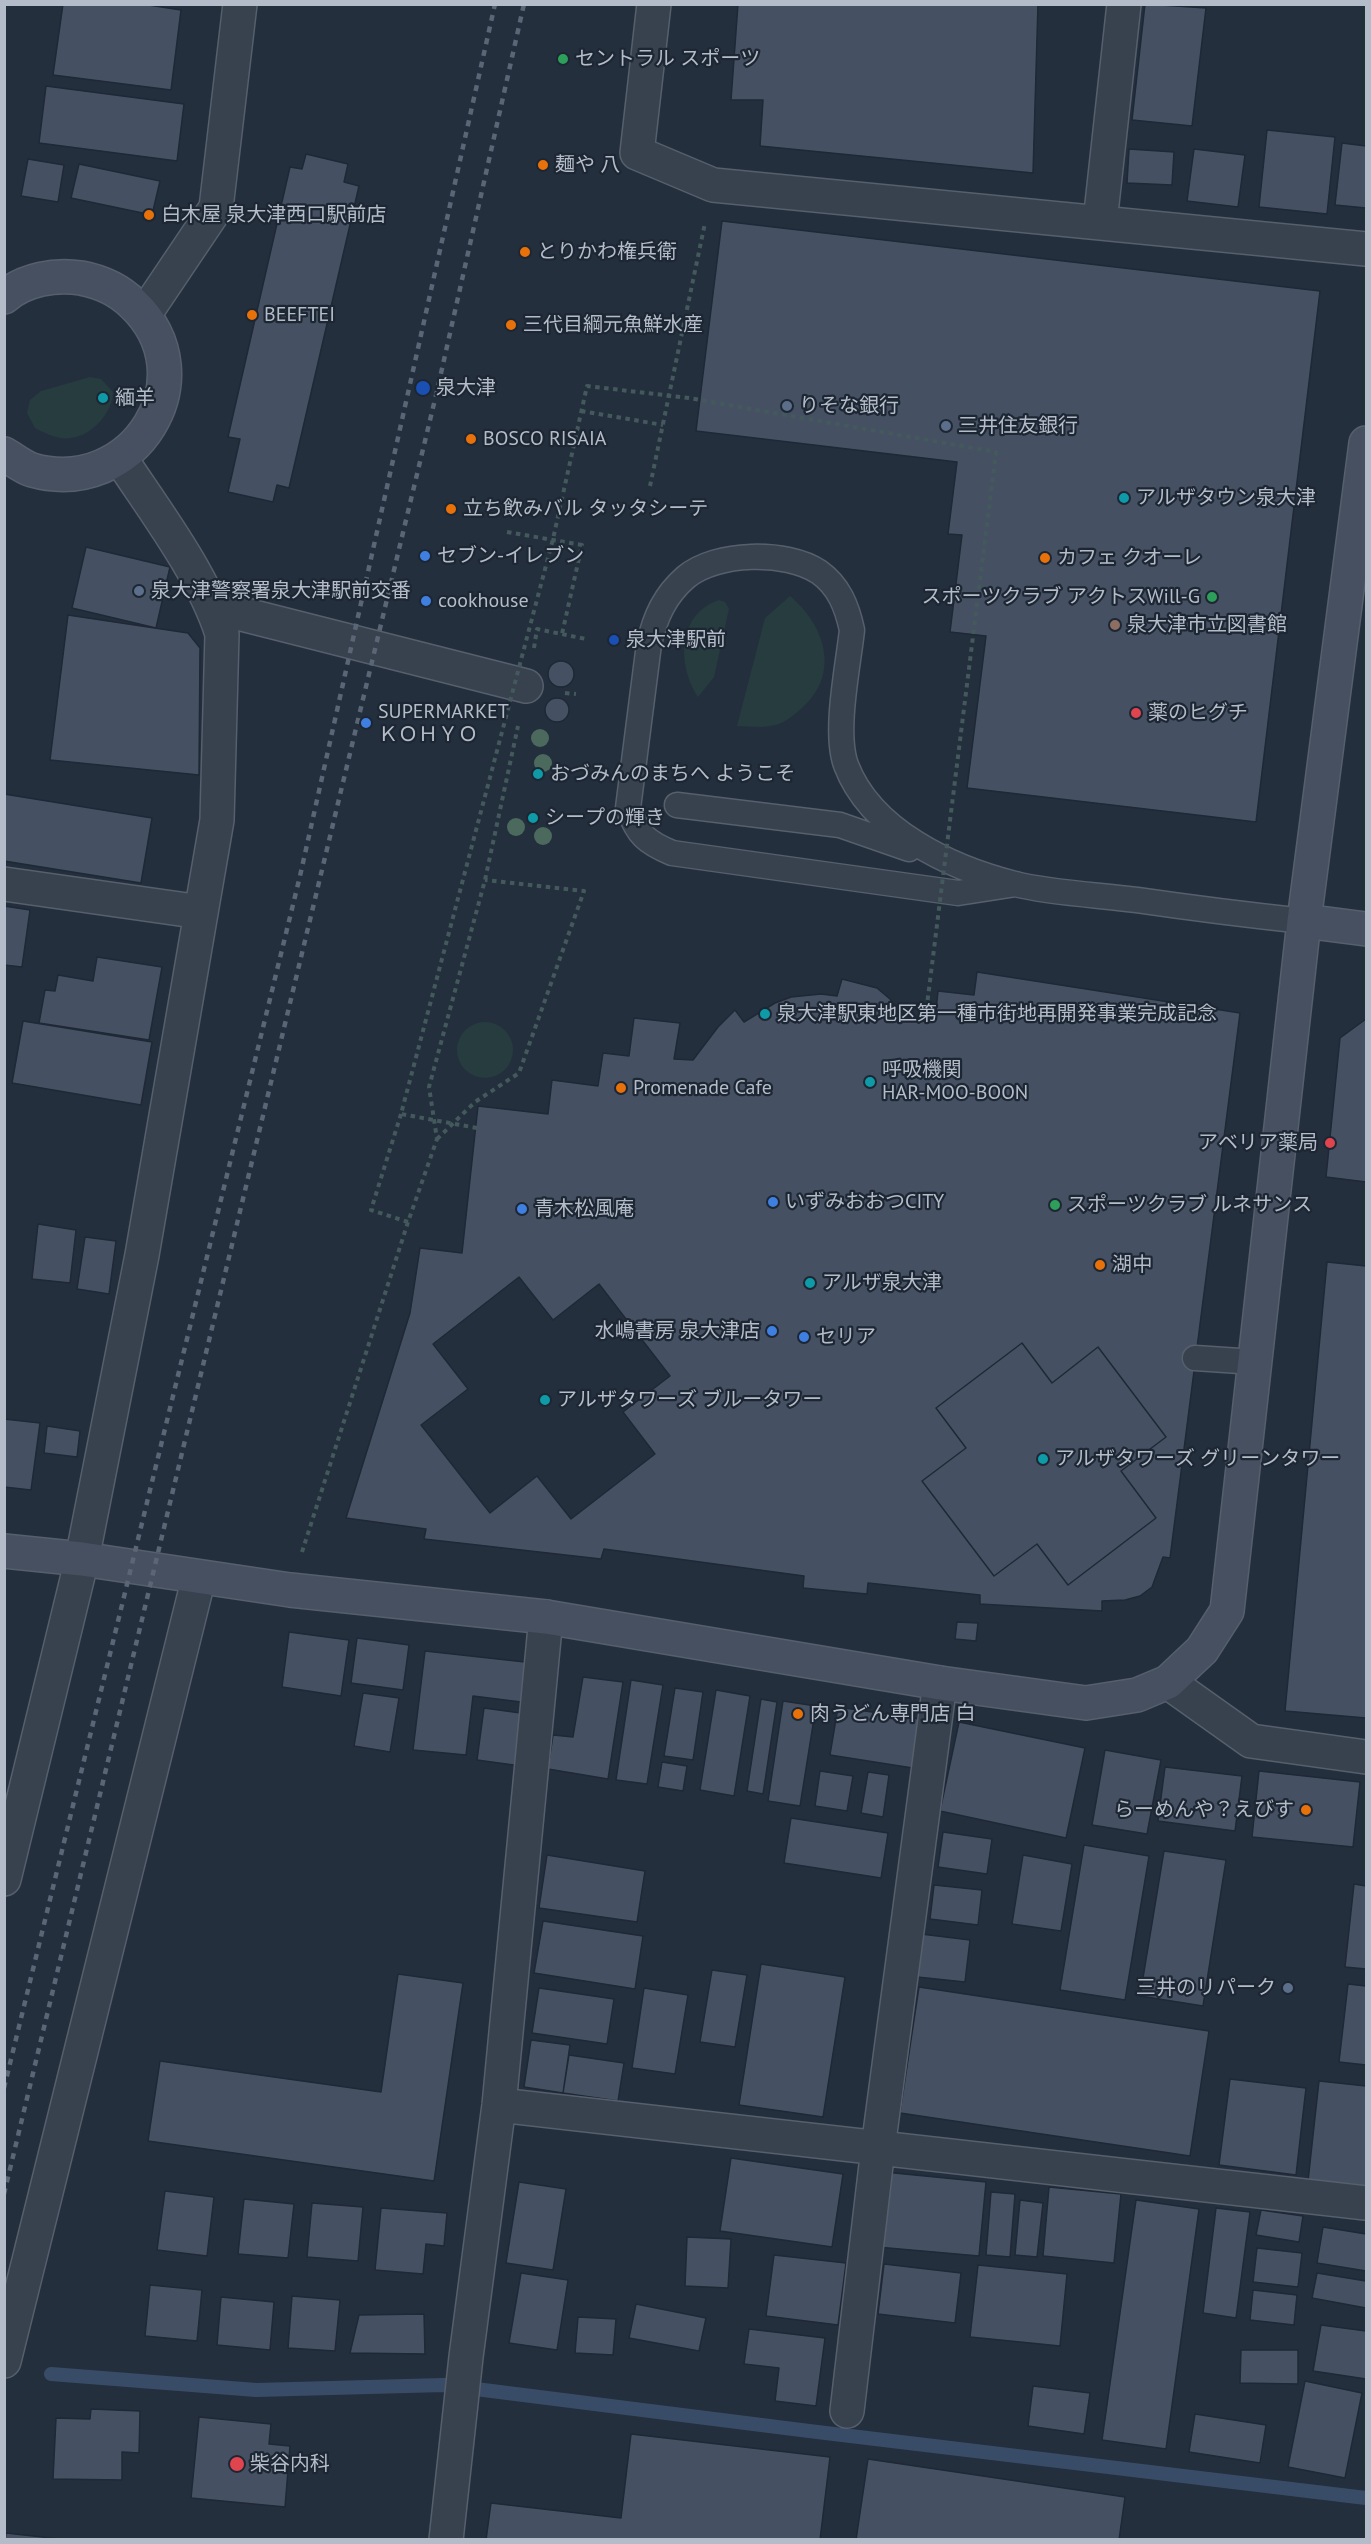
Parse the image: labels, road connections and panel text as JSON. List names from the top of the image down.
{
  "places": [
    "セントラル スポーツ",
    "麺や 八",
    "白木屋 泉大津西口駅前店",
    "とりかわ権兵衛",
    "BEEFTEI",
    "三代目綱元魚鮮水産",
    "泉大津",
    "緬羊",
    "りそな銀行",
    "三井住友銀行",
    "BOSCO RISAIA",
    "アルザタウン泉大津",
    "立ち飲みバル タッタシーテ",
    "セブン-イレブン",
    "カフェ クオーレ",
    "泉大津警察署泉大津駅前交番",
    "スポーツクラブ アクトスWill-G",
    "cookhouse",
    "泉大津市立図書館",
    "泉大津駅前",
    "薬のヒグチ",
    "SUPERMARKET ＫＯＨＹＯ",
    "おづみんのまちへ ようこそ",
    "シープの輝き",
    "泉大津駅東地区第一種市街地再開発事業完成記念",
    "呼吸機関 HAR-MOO-BOON",
    "Promenade Cafe",
    "アベリア薬局",
    "いずみおおつCITY",
    "スポーツクラブ ルネサンス",
    "青木松風庵",
    "湖中",
    "アルザ泉大津",
    "水嶋書房 泉大津店",
    "セリア",
    "アルザタワーズ ブルータワー",
    "アルザタワーズ グリーンタワー",
    "肉うどん専門店 白",
    "らーめんや？えびす",
    "三井のリパーク",
    "柴谷内科"
  ]
}
